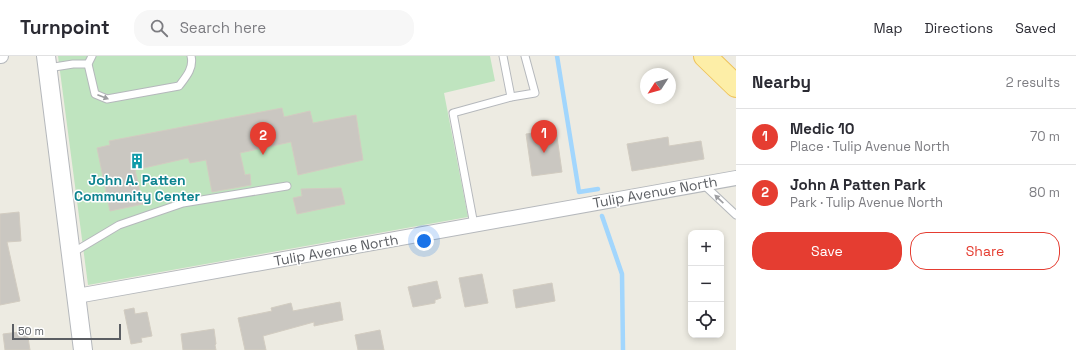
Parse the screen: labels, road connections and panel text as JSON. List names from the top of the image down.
{
  "streets": {
    "street": ["Tulip Avenue North"]
  },
  "places": {
    "building": ["John A. Patten Community Center"]
  },
  "scale_bar": "50 m",
  "north": "bottom left",
  "page": {
    "header": "Turnpoint",
    "search": "Search here",
    "nav": ["Map", "Directions", "Saved"],
    "heading": ["Nearby", "2 results"],
    "list": [
      {
        "mark": "1",
        "name": "Medic 10",
        "note": "Place · Tulip Avenue North",
        "value": "70 m"
      },
      {
        "mark": "2",
        "name": "John A Patten Park",
        "note": "Park · Tulip Avenue North",
        "value": "80 m"
      }
    ],
    "pins": ["1", "2"],
    "buttons": ["Save", "Share"],
    "map_buttons": ["+", "−"],
    "scale": "50 m"
  }
}
